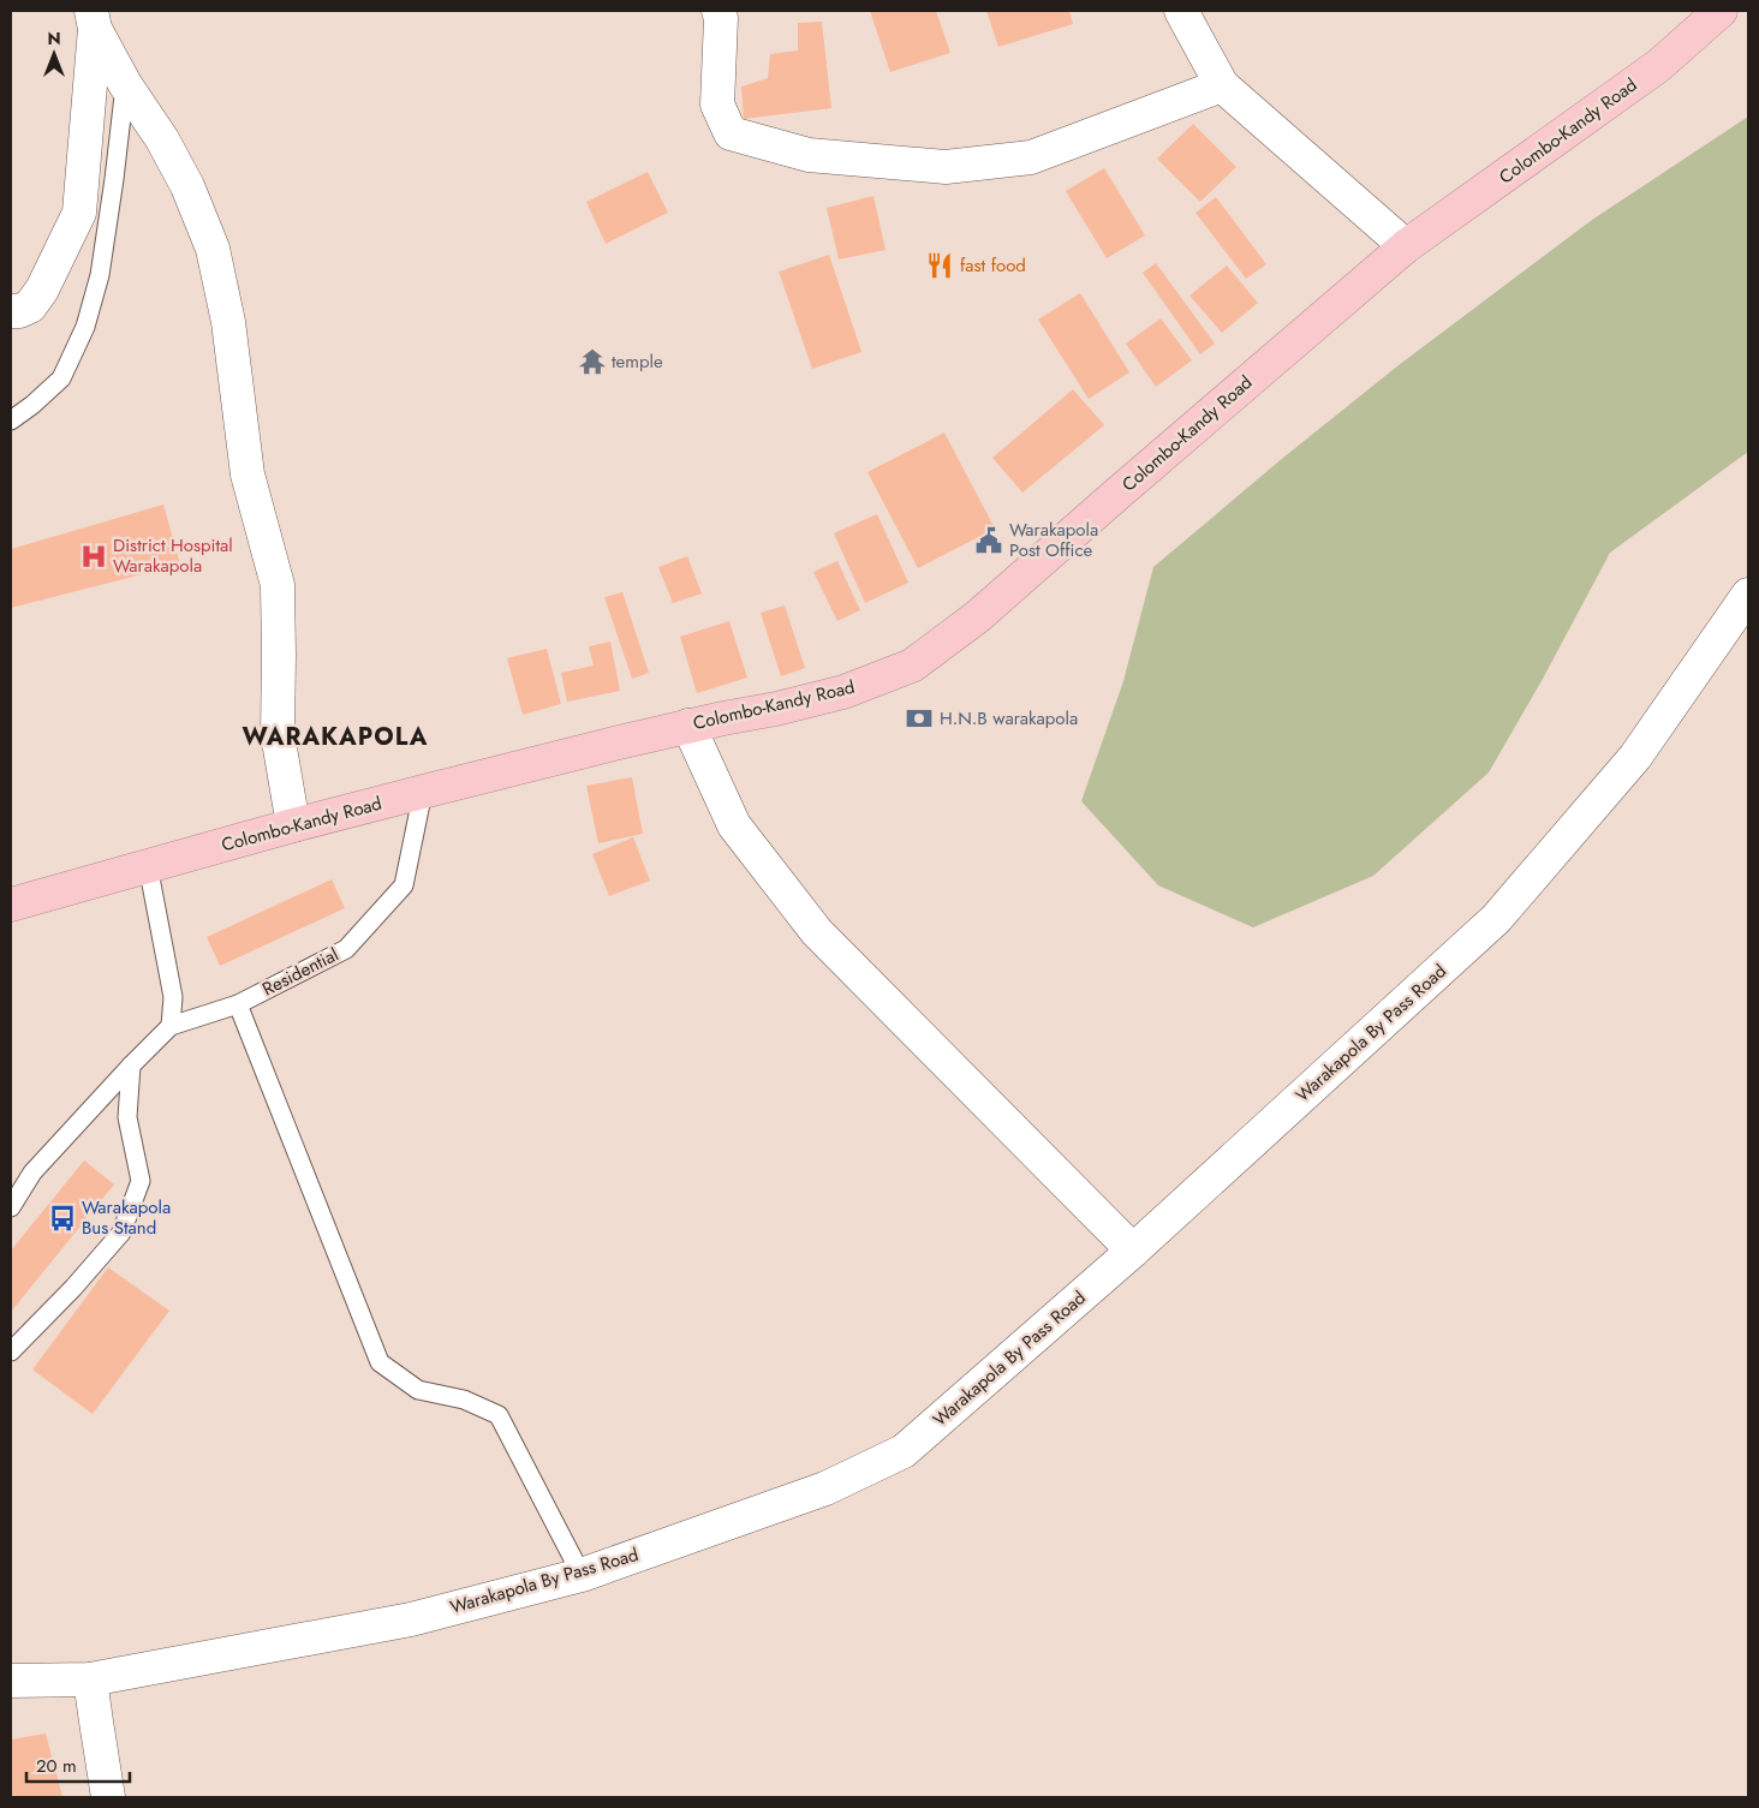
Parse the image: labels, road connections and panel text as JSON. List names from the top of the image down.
{
  "streets": {
    "highway": ["Colombo-Kandy Road"],
    "street": ["Warakapola By Pass Road"],
    "lane": ["Residential"]
  },
  "crossings": [
    ["Colombo-Kandy Road", "Residential"]
  ],
  "districts": ["WARAKAPOLA"],
  "places": {
    "restaurant": ["fast food"],
    "temple": ["temple"],
    "public building": ["Warakapola Post Office"],
    "hospital": ["District Hospital Warakapola"],
    "bank": ["H.N.B warakapola"],
    "bus stop": ["Warakapola Bus Stand"]
  },
  "scale_bar": "20 m",
  "north": "top"
}
